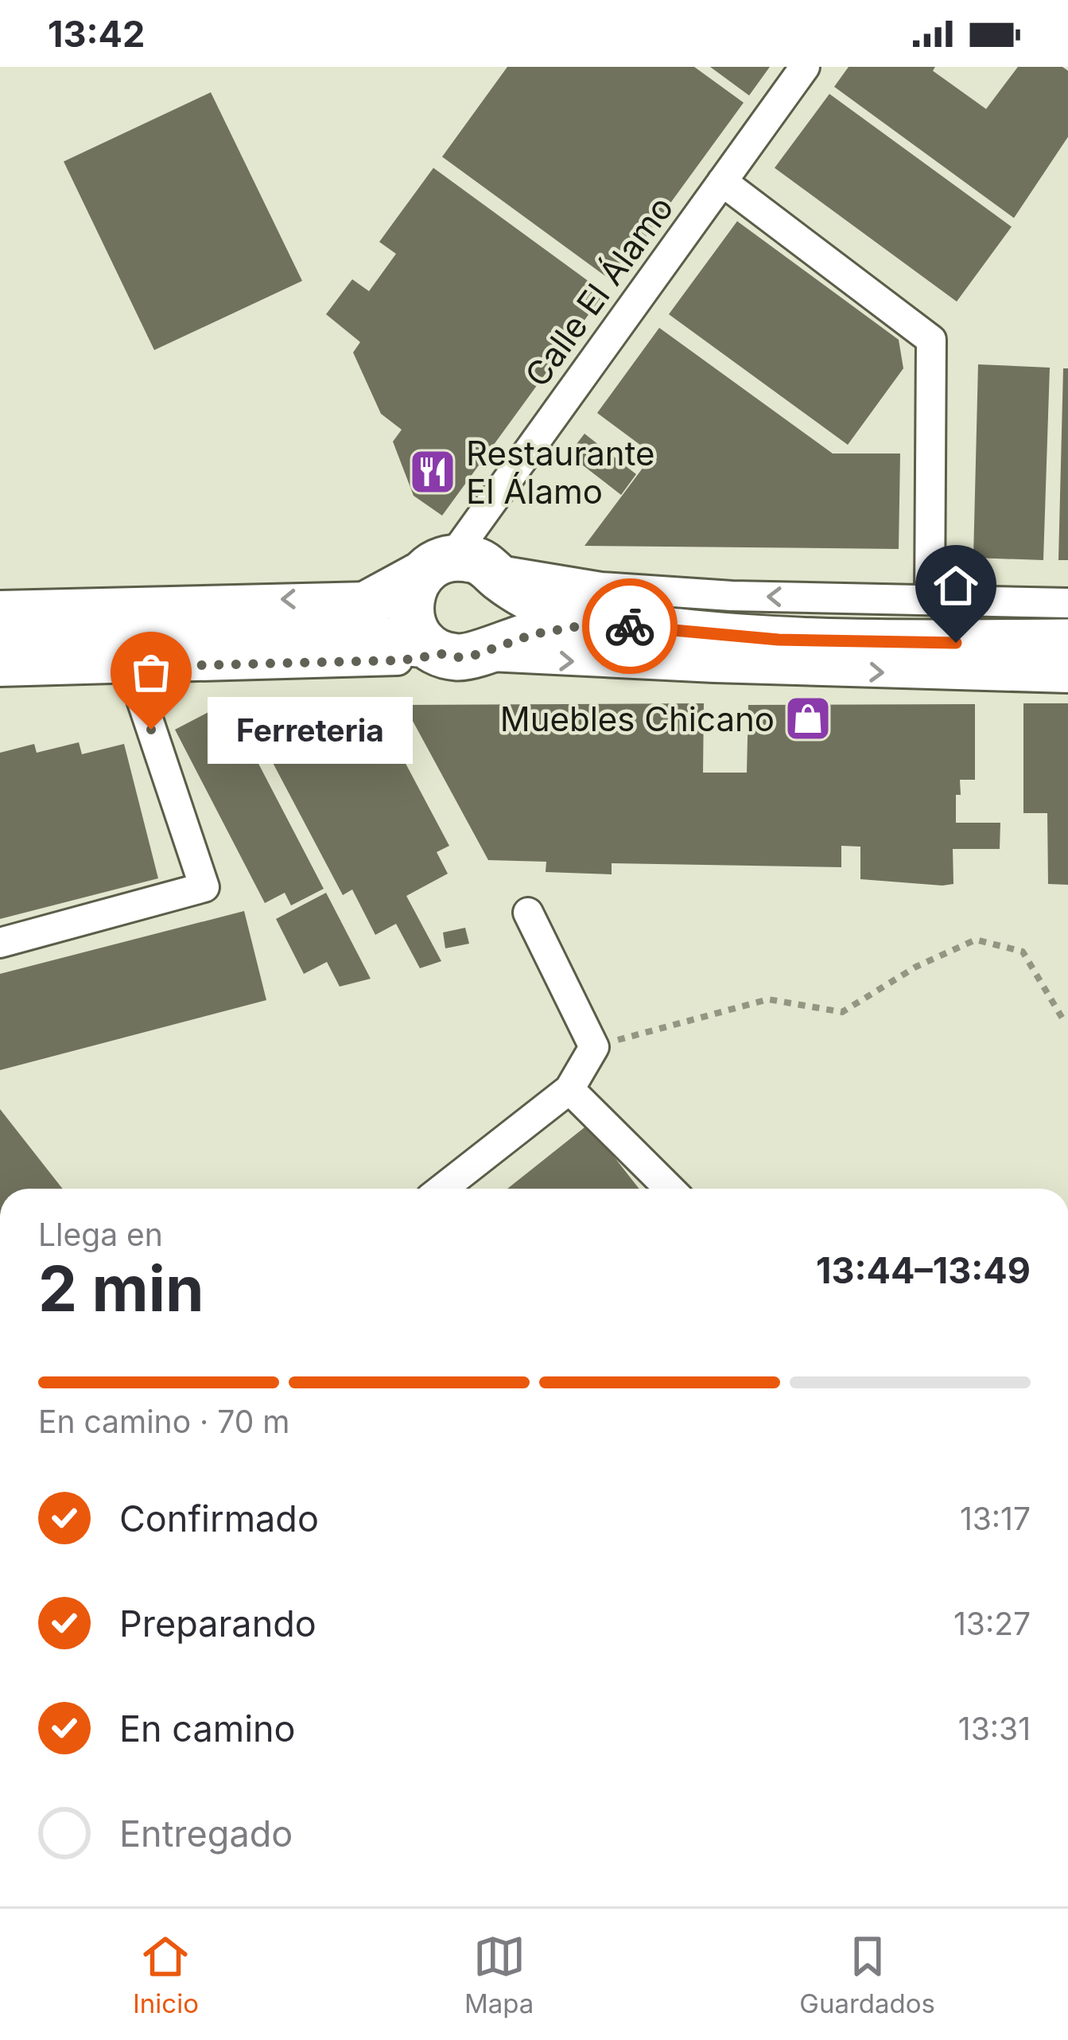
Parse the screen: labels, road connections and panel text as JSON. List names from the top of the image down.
{
  "streets": {
    "street": ["Calle El Álamo"]
  },
  "places": {
    "restaurant": ["Restaurante El Álamo"],
    "shop": ["Muebles Chicano"],
    "other": ["Ferreteria"]
  },
  "page": {
    "status": "13:42",
    "bubble": "Ferreteria",
    "heading": ["2 min", "Llega en", "13:44–13:49"],
    "bar": "En camino · 70 m",
    "list": [
      ["Confirmado", "13:17"],
      ["Preparando", "13:27"],
      ["En camino", "13:31"],
      "Entregado"
    ],
    "tabs": ["Inicio", "Mapa", "Guardados"]
  }
}
